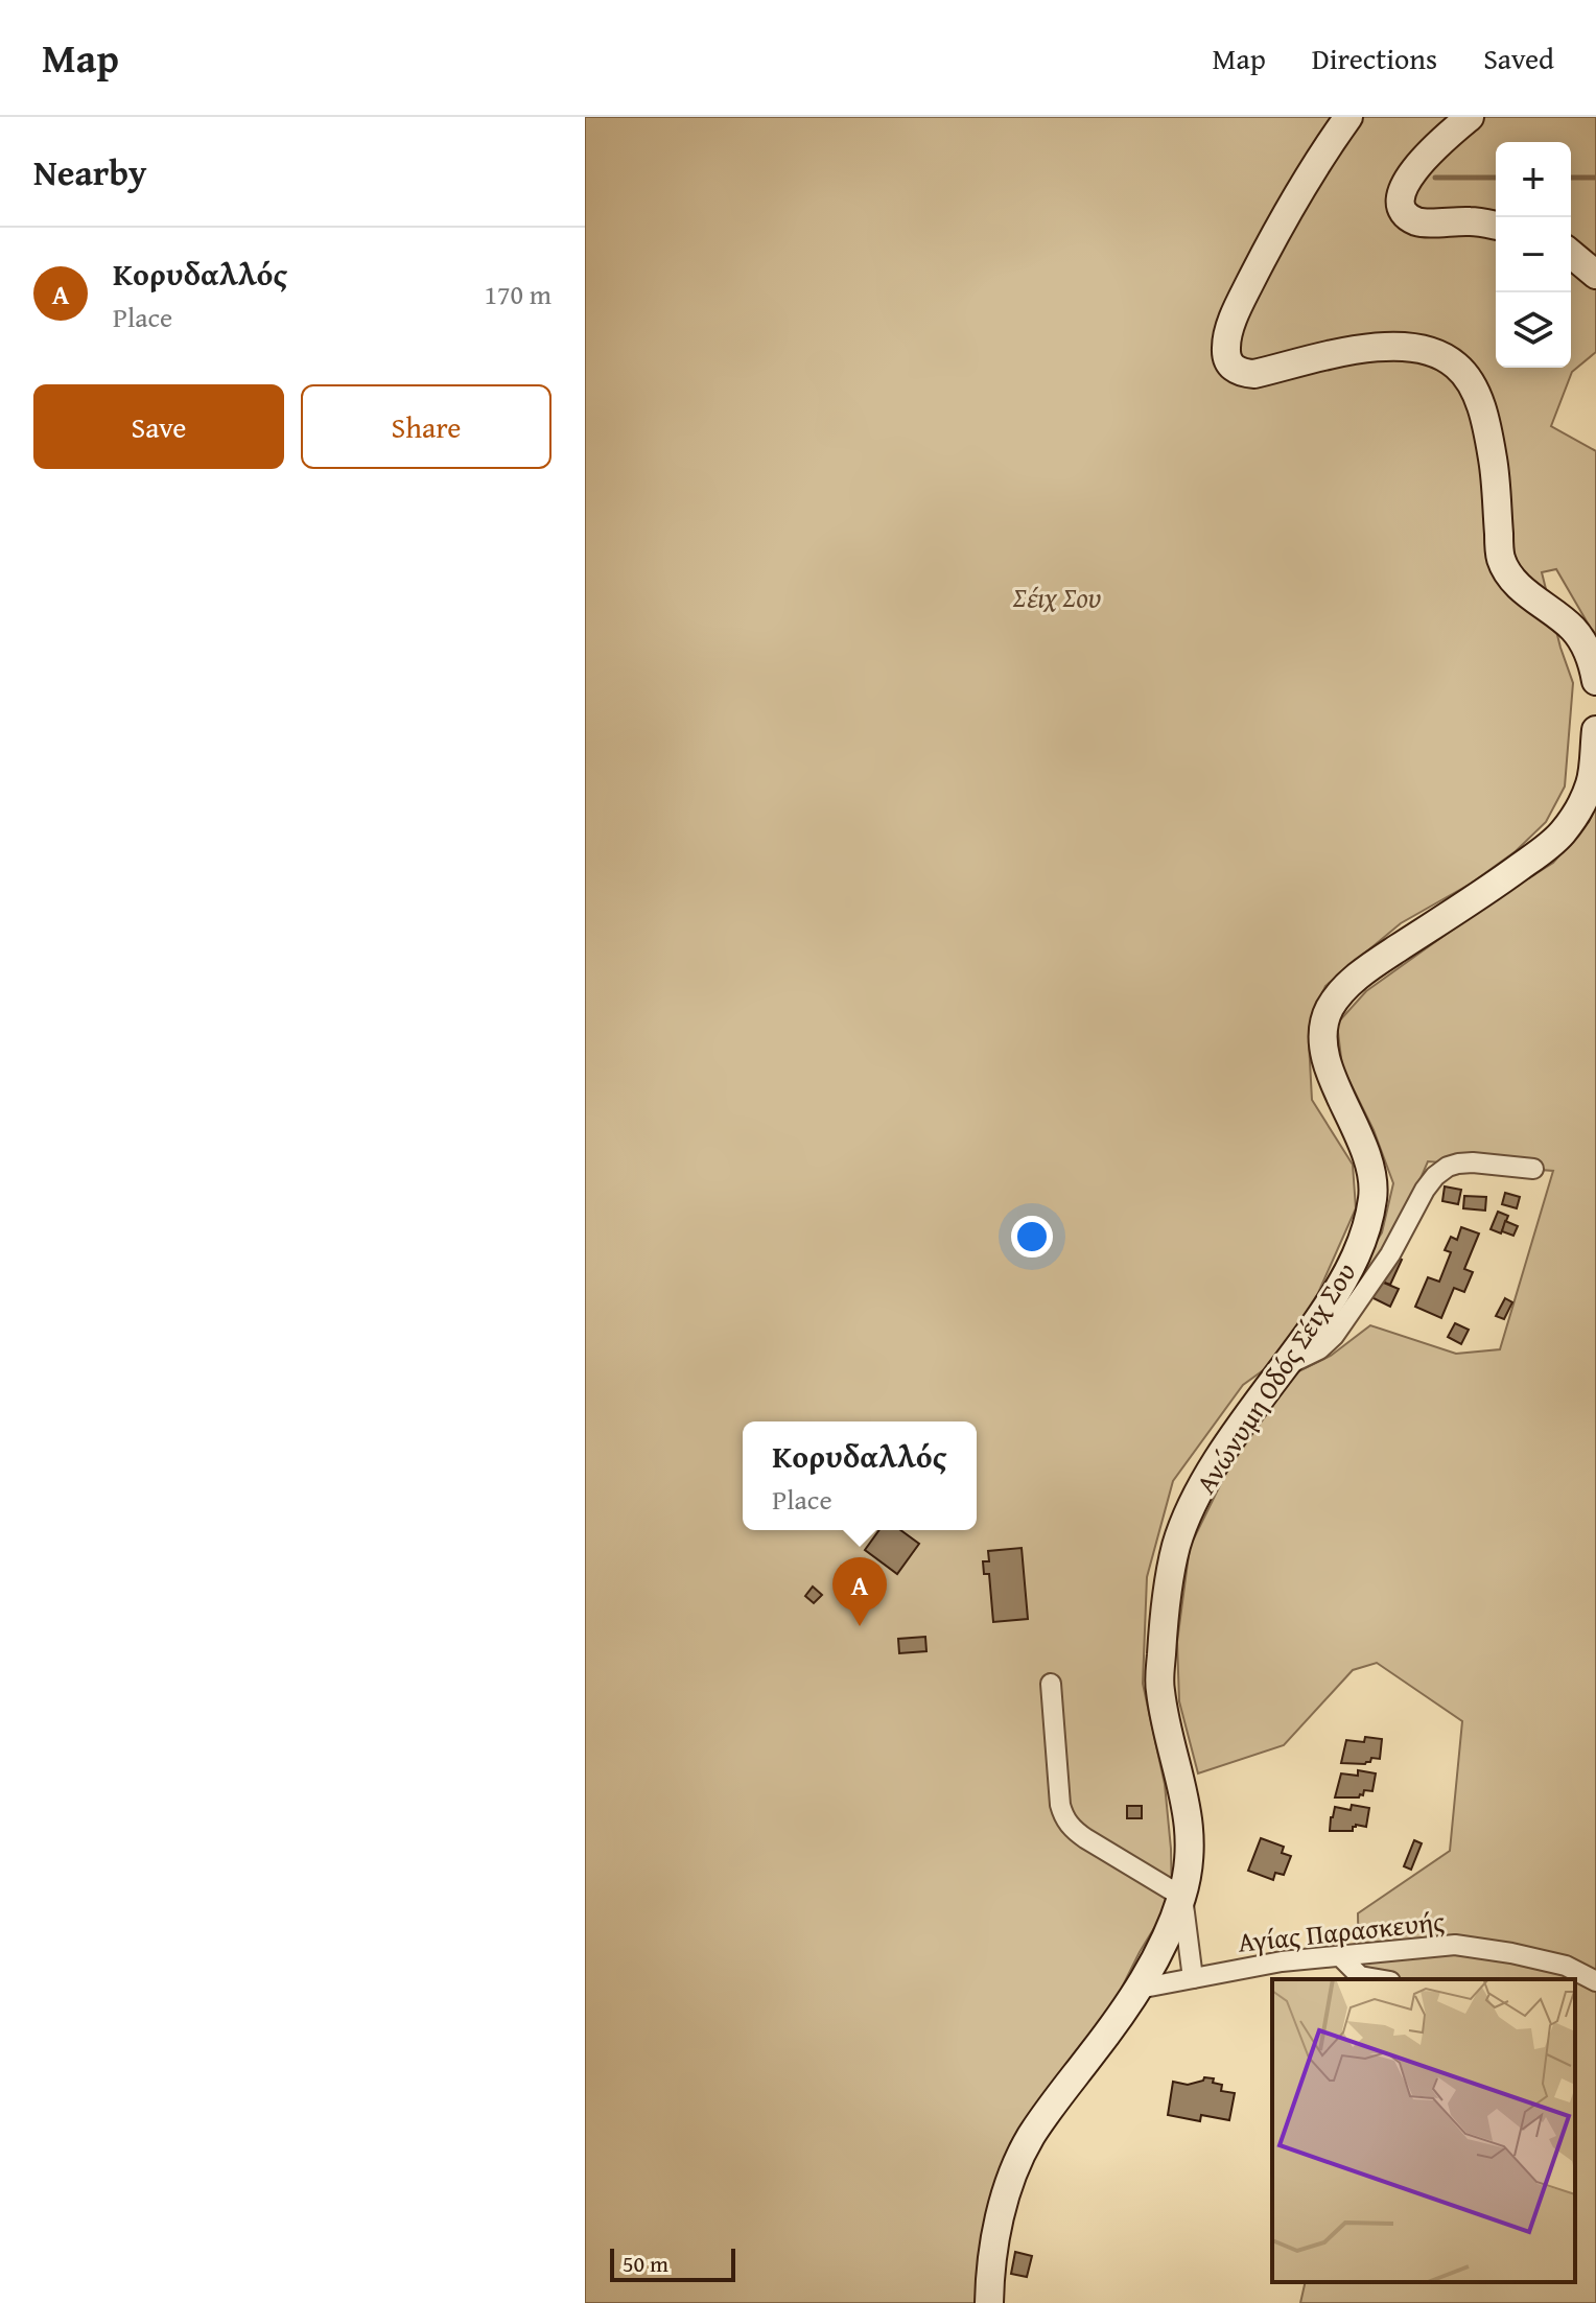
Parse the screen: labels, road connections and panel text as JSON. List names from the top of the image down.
{
  "streets": {
    "street": ["Ανώνυμη Οδός Σέιχ Σου", "Αγίας Παρασκευής"]
  },
  "crossings": [
    ["Ανώνυμη Οδός Σέιχ Σου", "Αγίας Παρασκευής"]
  ],
  "parks": ["Σέιχ Σου"],
  "scale_bar": "50 m",
  "page": {
    "header": "Map",
    "nav": ["Map", "Directions", "Saved"],
    "heading": "Nearby",
    "map_buttons": ["+", "−"],
    "list": [
      {
        "mark": "A",
        "name": "Κορυδαλλός",
        "note": "Place",
        "value": "170 m"
      }
    ],
    "buttons": ["Save", "Share"],
    "popup": ["Κορυδαλλός", "Place"],
    "pins": "A",
    "scale": "50 m"
  }
}
